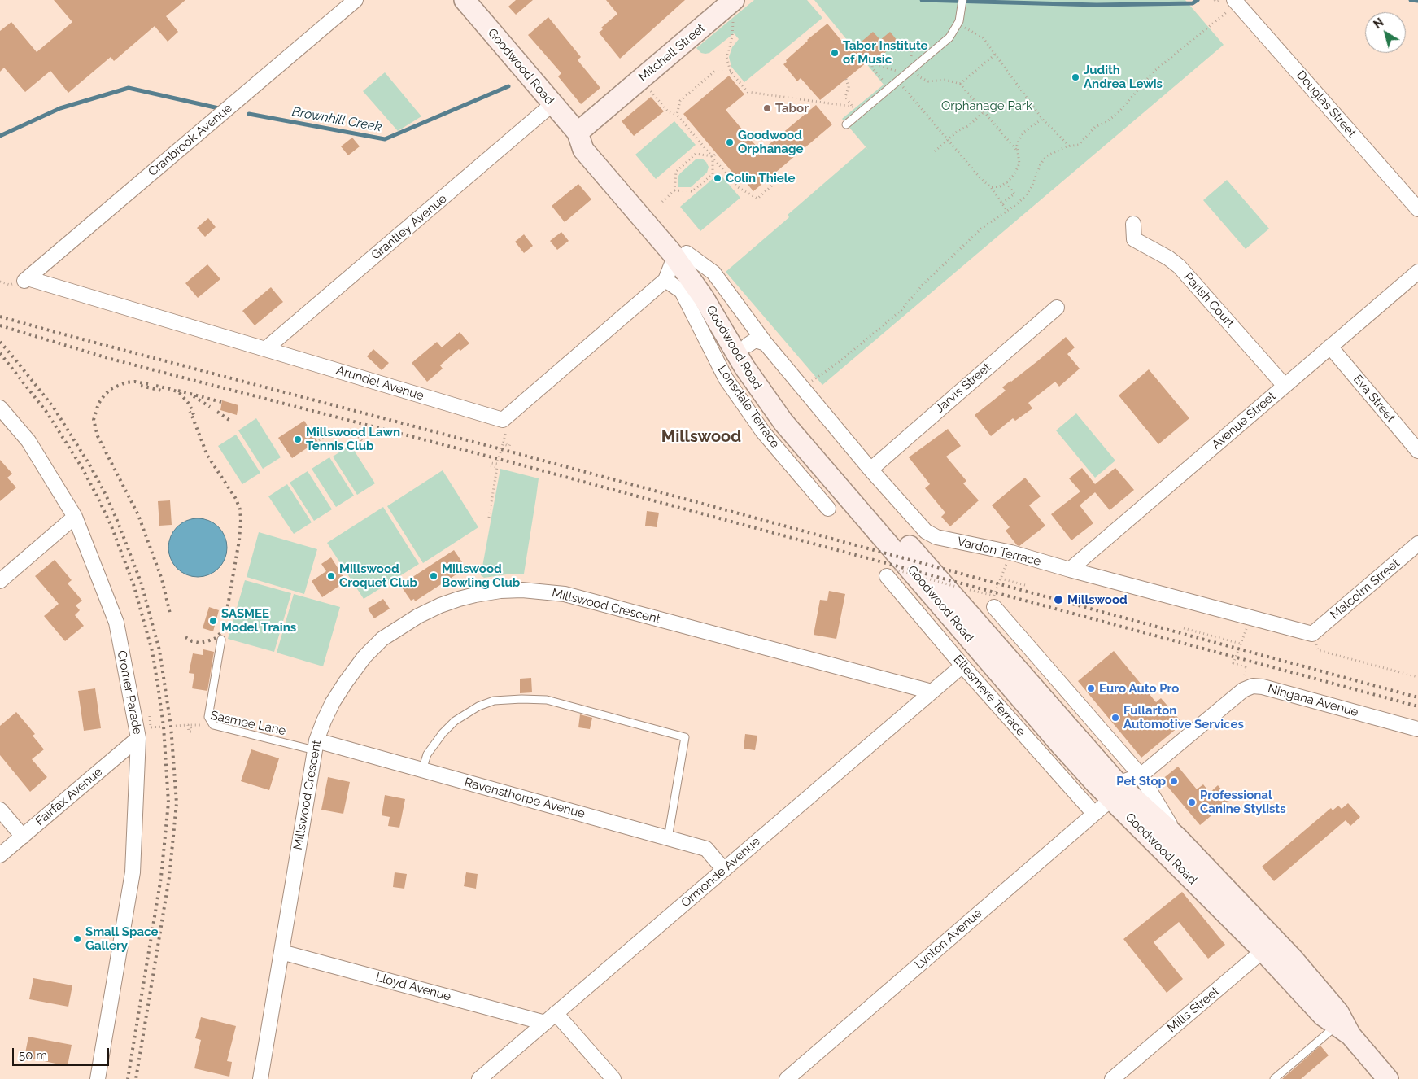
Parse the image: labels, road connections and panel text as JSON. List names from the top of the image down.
{
  "streets": {
    "main road": ["Mitchell Street", "Goodwood Road"],
    "street": [
      "Douglas Street",
      "Cranbrook Avenue",
      "Grantley Avenue",
      "Parish Court",
      "Arundel Avenue",
      "Jarvis Street",
      "Eva Street",
      "Lonsdale Terrace",
      "Avenue Street",
      "Vardon Terrace",
      "Malcolm Street",
      "Millswood Crescent",
      "Cromer Parade",
      "Ellesmere Terrace",
      "Ningana Avenue",
      "Fairfax Avenue",
      "Ravensthorpe Avenue",
      "Ormonde Avenue",
      "Lynton Avenue",
      "Lloyd Avenue",
      "Mills Street"
    ],
    "lane": ["Sasmee Lane"]
  },
  "crossings": [
    ["Mitchell Street", "Goodwood Road"],
    ["Goodwood Road", "Grantley Avenue"],
    ["Goodwood Road", "Vardon Terrace"],
    ["Goodwood Road", "Lynton Avenue"],
    ["Goodwood Road", "Mills Street"],
    ["Cranbrook Avenue", "Arundel Avenue"],
    ["Grantley Avenue", "Arundel Avenue"],
    ["Parish Court", "Avenue Street"],
    ["Jarvis Street", "Vardon Terrace"],
    ["Eva Street", "Avenue Street"],
    ["Avenue Street", "Vardon Terrace"],
    ["Vardon Terrace", "Malcolm Street"],
    ["Millswood Crescent", "Sasmee Lane"],
    ["Millswood Crescent", "Ravensthorpe Avenue"],
    ["Millswood Crescent", "Ormonde Avenue"],
    ["Millswood Crescent", "Lloyd Avenue"],
    ["Cromer Parade", "Sasmee Lane"],
    ["Cromer Parade", "Fairfax Avenue"],
    ["Ellesmere Terrace", "Ormonde Avenue"],
    ["Ellesmere Terrace", "Lynton Avenue"],
    ["Sasmee Lane", "Ravensthorpe Avenue"],
    ["Ravensthorpe Avenue", "Ormonde Avenue"],
    ["Ormonde Avenue", "Lloyd Avenue"]
  ],
  "districts": ["Millswood"],
  "water": ["Brownhill Creek"],
  "parks": ["Orphanage Park"],
  "places": [
    "Tabor Institute of Music",
    "Judith Andrea Lewis",
    "Tabor",
    "Goodwood Orphanage",
    "Colin Thiele",
    "Millswood Lawn Tennis Club",
    "Millswood Croquet Club",
    "Millswood Bowling Club",
    "Millswood",
    "SASMEE Model Trains",
    "Euro Auto Pro",
    "Fullarton Automotive Services",
    "Pet Stop",
    "Professional Canine Stylists",
    "Small Space Gallery"
  ],
  "scale_bar": "50 m",
  "north": "top left"
}
